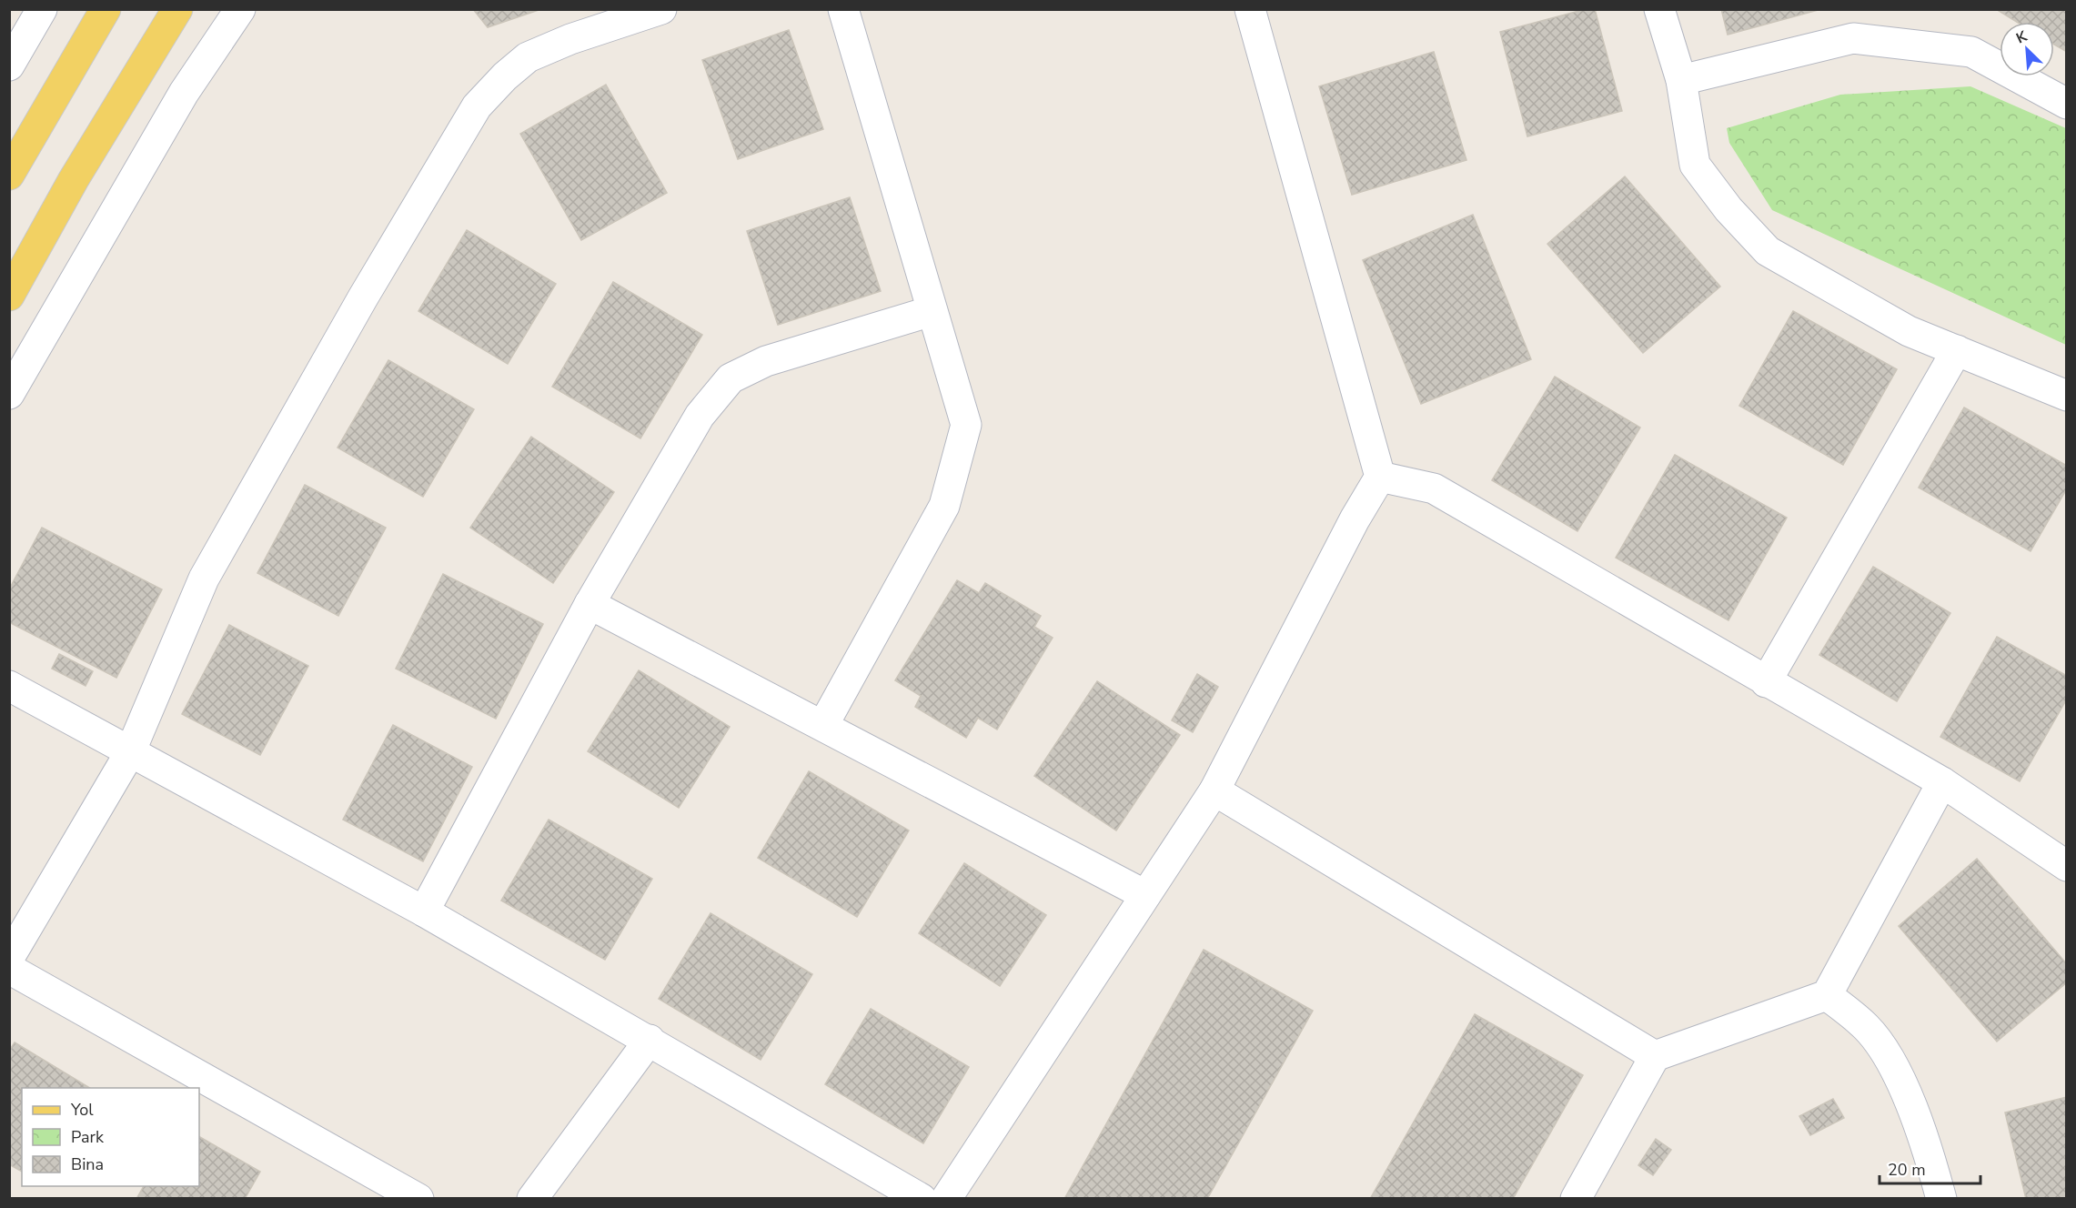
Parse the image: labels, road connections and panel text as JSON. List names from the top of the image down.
{
  "legend": ["Yol", "Park", "Bina"],
  "scale_bar": "20 m",
  "north": "top left"
}
